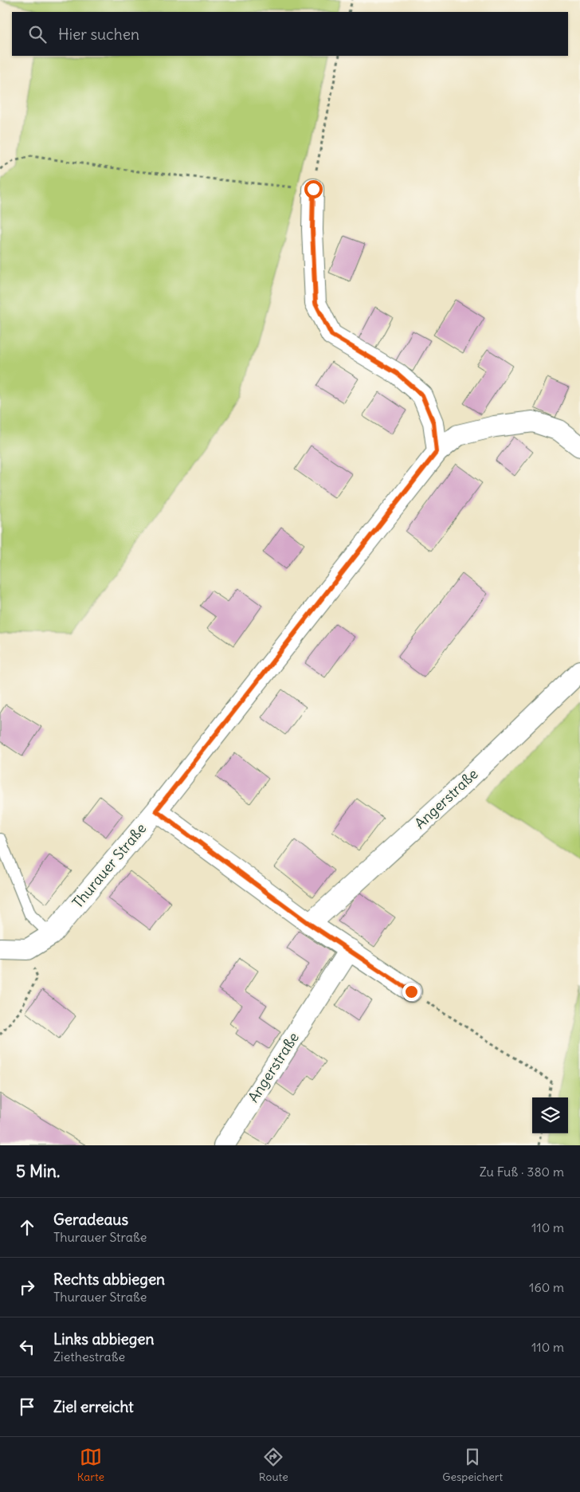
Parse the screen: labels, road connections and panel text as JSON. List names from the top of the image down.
{
  "streets": {
    "street": ["Angerstraße", "Thurauer Straße"]
  },
  "page": {
    "search": "Hier suchen",
    "heading": ["5 Min.", "Zu Fuß · 380 m"],
    "list": [
      ["Geradeaus", "Thurauer Straße", "110 m"],
      ["Rechts abbiegen", "Thurauer Straße", "160 m"],
      ["Links abbiegen", "Ziethestraße", "110 m"],
      "Ziel erreicht"
    ],
    "nav": ["Karte", "Route", "Gespeichert"]
  }
}
